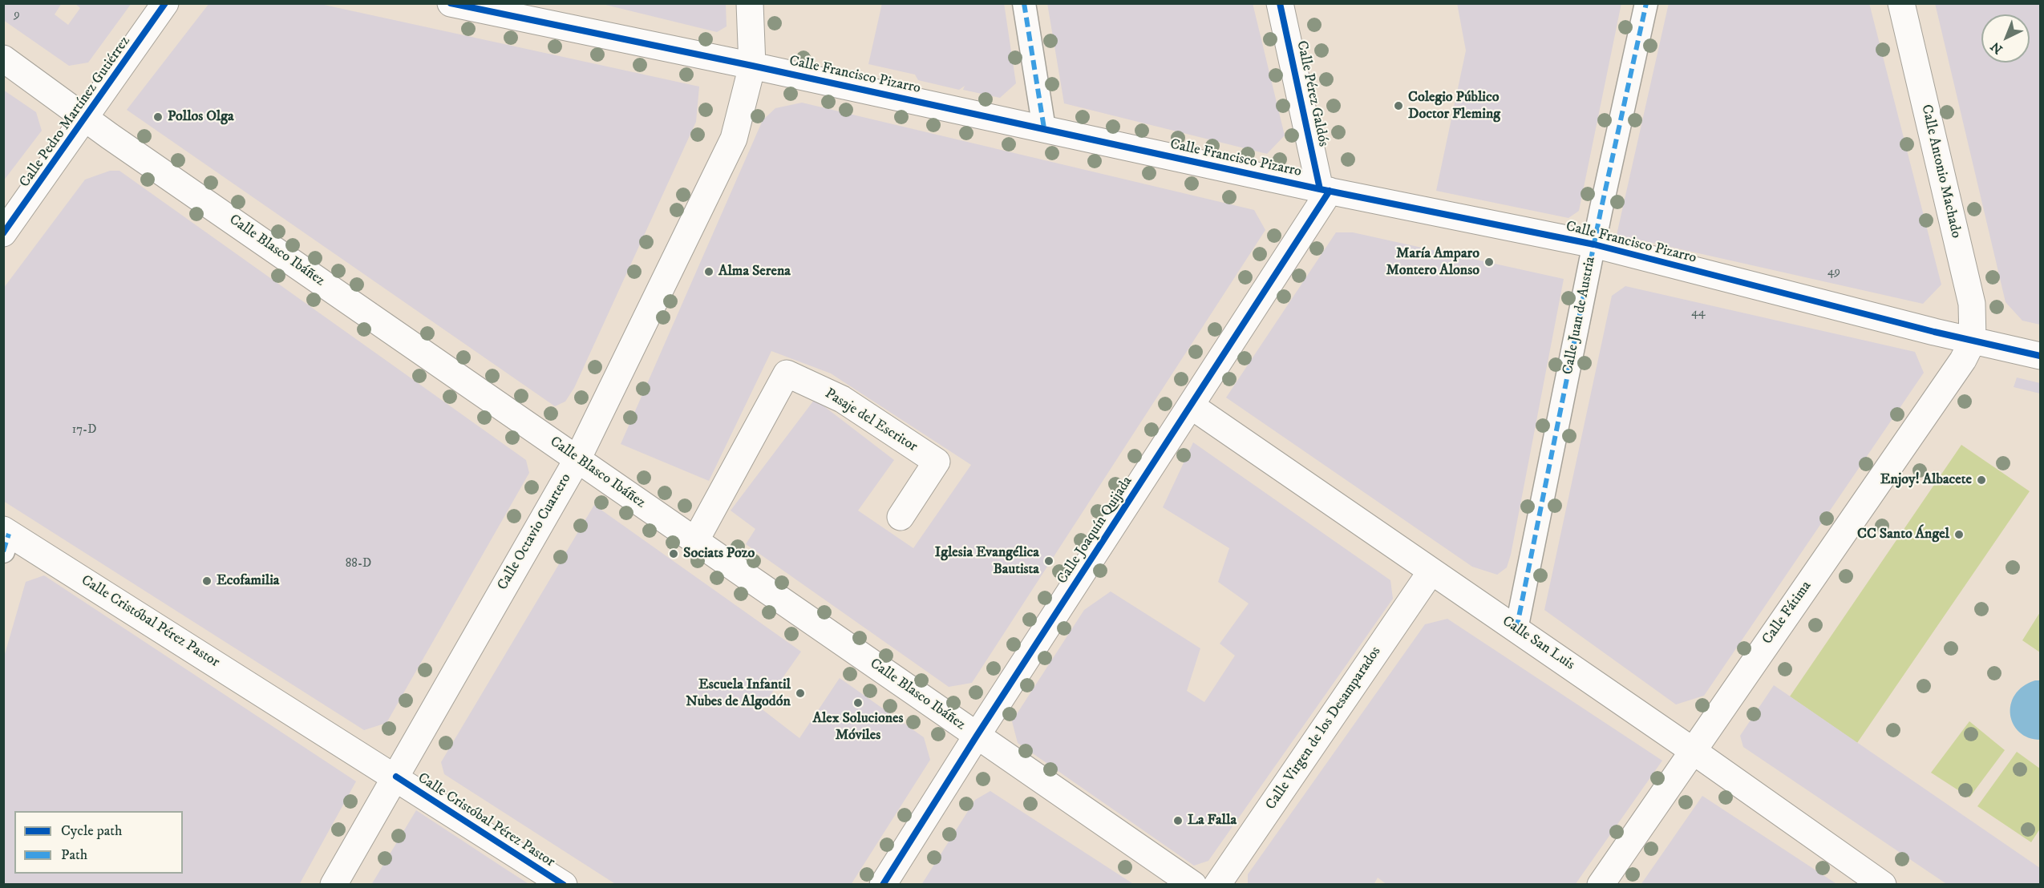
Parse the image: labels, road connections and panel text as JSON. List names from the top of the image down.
{
  "streets": {
    "street": [
      "Calle Francisco Pizarro",
      "Calle Pérez Galdós",
      "Calle Pedro Martínez Gutiérrez",
      "Calle Antonio Machado",
      "Calle Blasco Ibáñez",
      "Calle Juan de Austria",
      "Pasaje del Escritor",
      "Calle Joaquín Quijada",
      "Calle Octavio Cuartero",
      "Calle Fátima",
      "Calle Cristóbal Pérez Pastor",
      "Calle San Luis",
      "Calle Virgen de los Desamparados"
    ]
  },
  "crossings": [
    ["Calle Francisco Pizarro", "Calle Pérez Galdós"],
    ["Calle Francisco Pizarro", "Calle Antonio Machado"],
    ["Calle Francisco Pizarro", "Calle Juan de Austria"],
    ["Calle Francisco Pizarro", "Calle Joaquín Quijada"],
    ["Calle Francisco Pizarro", "Calle Octavio Cuartero"],
    ["Calle Francisco Pizarro", "Calle Fátima"],
    ["Calle Pérez Galdós", "Calle Joaquín Quijada"],
    ["Calle Pedro Martínez Gutiérrez", "Calle Blasco Ibáñez"],
    ["Calle Antonio Machado", "Calle Fátima"],
    ["Calle Blasco Ibáñez", "Pasaje del Escritor"],
    ["Calle Blasco Ibáñez", "Calle Joaquín Quijada"],
    ["Calle Blasco Ibáñez", "Calle Octavio Cuartero"],
    ["Calle Juan de Austria", "Calle San Luis"],
    ["Calle Joaquín Quijada", "Calle San Luis"],
    ["Calle Octavio Cuartero", "Calle Cristóbal Pérez Pastor"],
    ["Calle Fátima", "Calle San Luis"],
    ["Calle San Luis", "Calle Virgen de los Desamparados"]
  ],
  "places": [
    "Colegio Público Doctor Fleming",
    "Pollos Olga",
    "María Amparo Montero Alonso",
    "Alma Serena",
    "Enjoy! Albacete",
    "CC Santo Ángel",
    "Sociats Pozo",
    "Iglesia Evangélica Bautista",
    "Ecofamilia",
    "Escuela Infantil Nubes de Algodón",
    "Alex Soluciones Móviles",
    "La Falla"
  ],
  "house_numbers": [
    "9",
    "49",
    "44",
    "17-D",
    "88-D"
  ],
  "legend": ["Cycle path", "Path"],
  "north": "bottom left"
}
